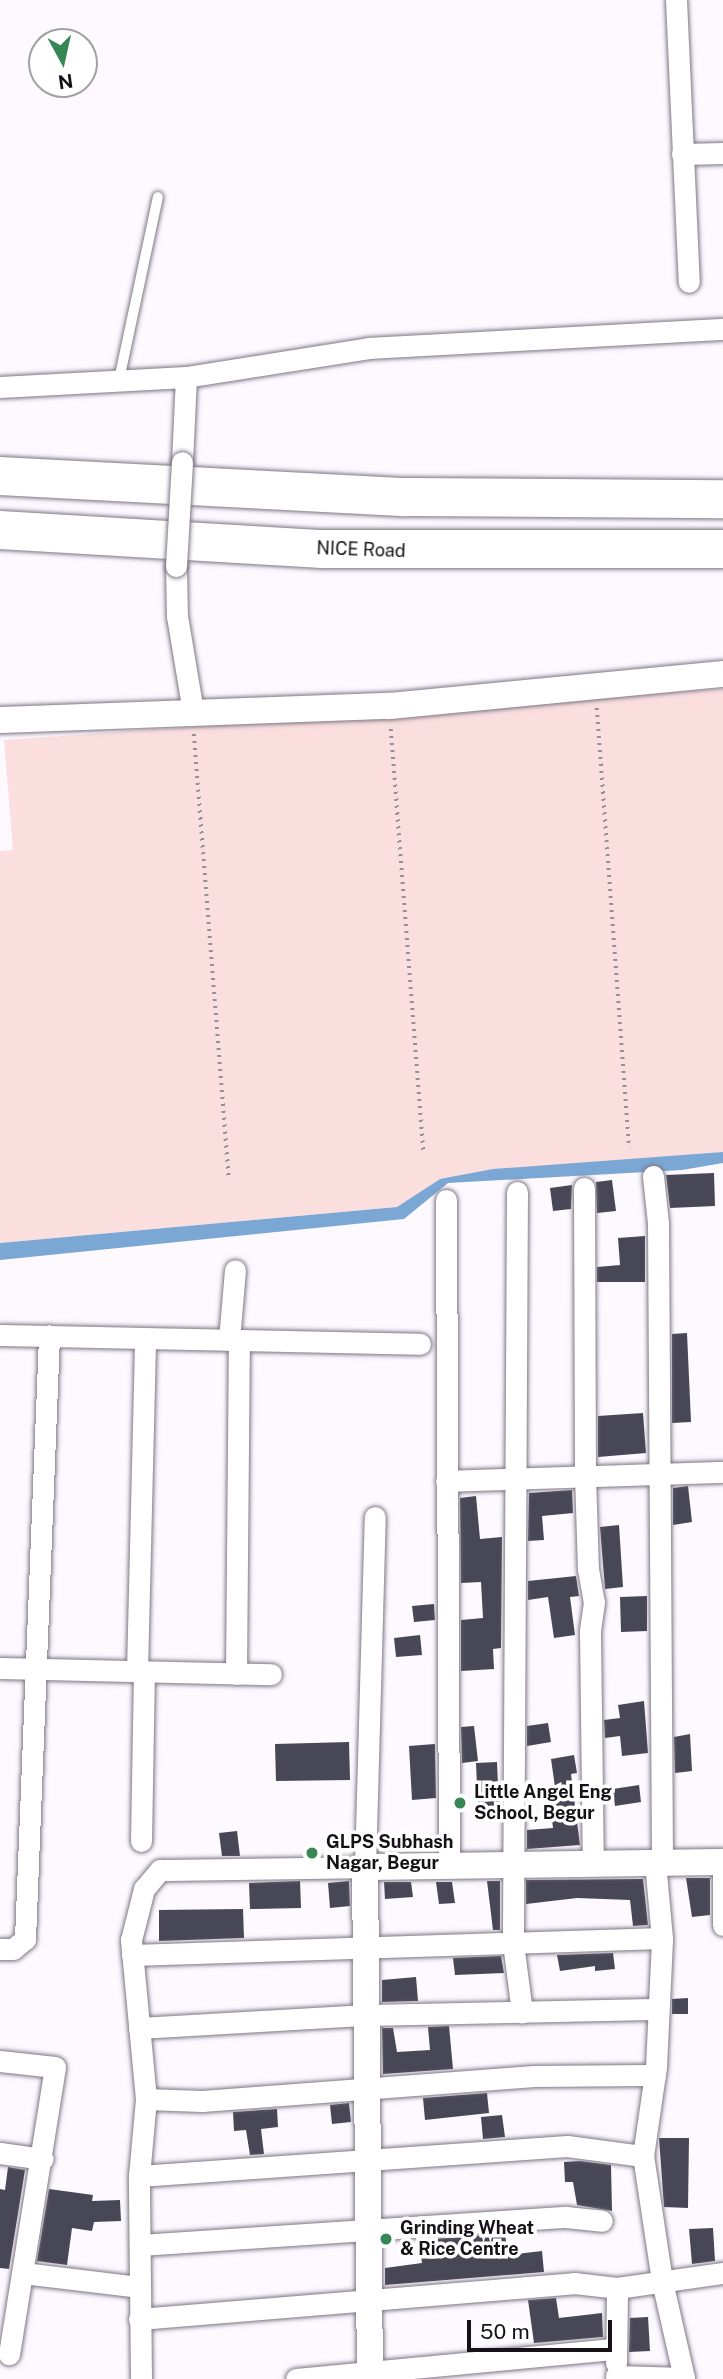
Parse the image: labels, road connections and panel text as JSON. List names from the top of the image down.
{
  "streets": {
    "highway": ["NICE Road"]
  },
  "places": ["Little Angel Eng School, Begur", "GLPS Subhash Nagar, Begur", "Grinding Wheat & Rice Centre"],
  "scale_bar": "50 m",
  "north": "bottom"
}
